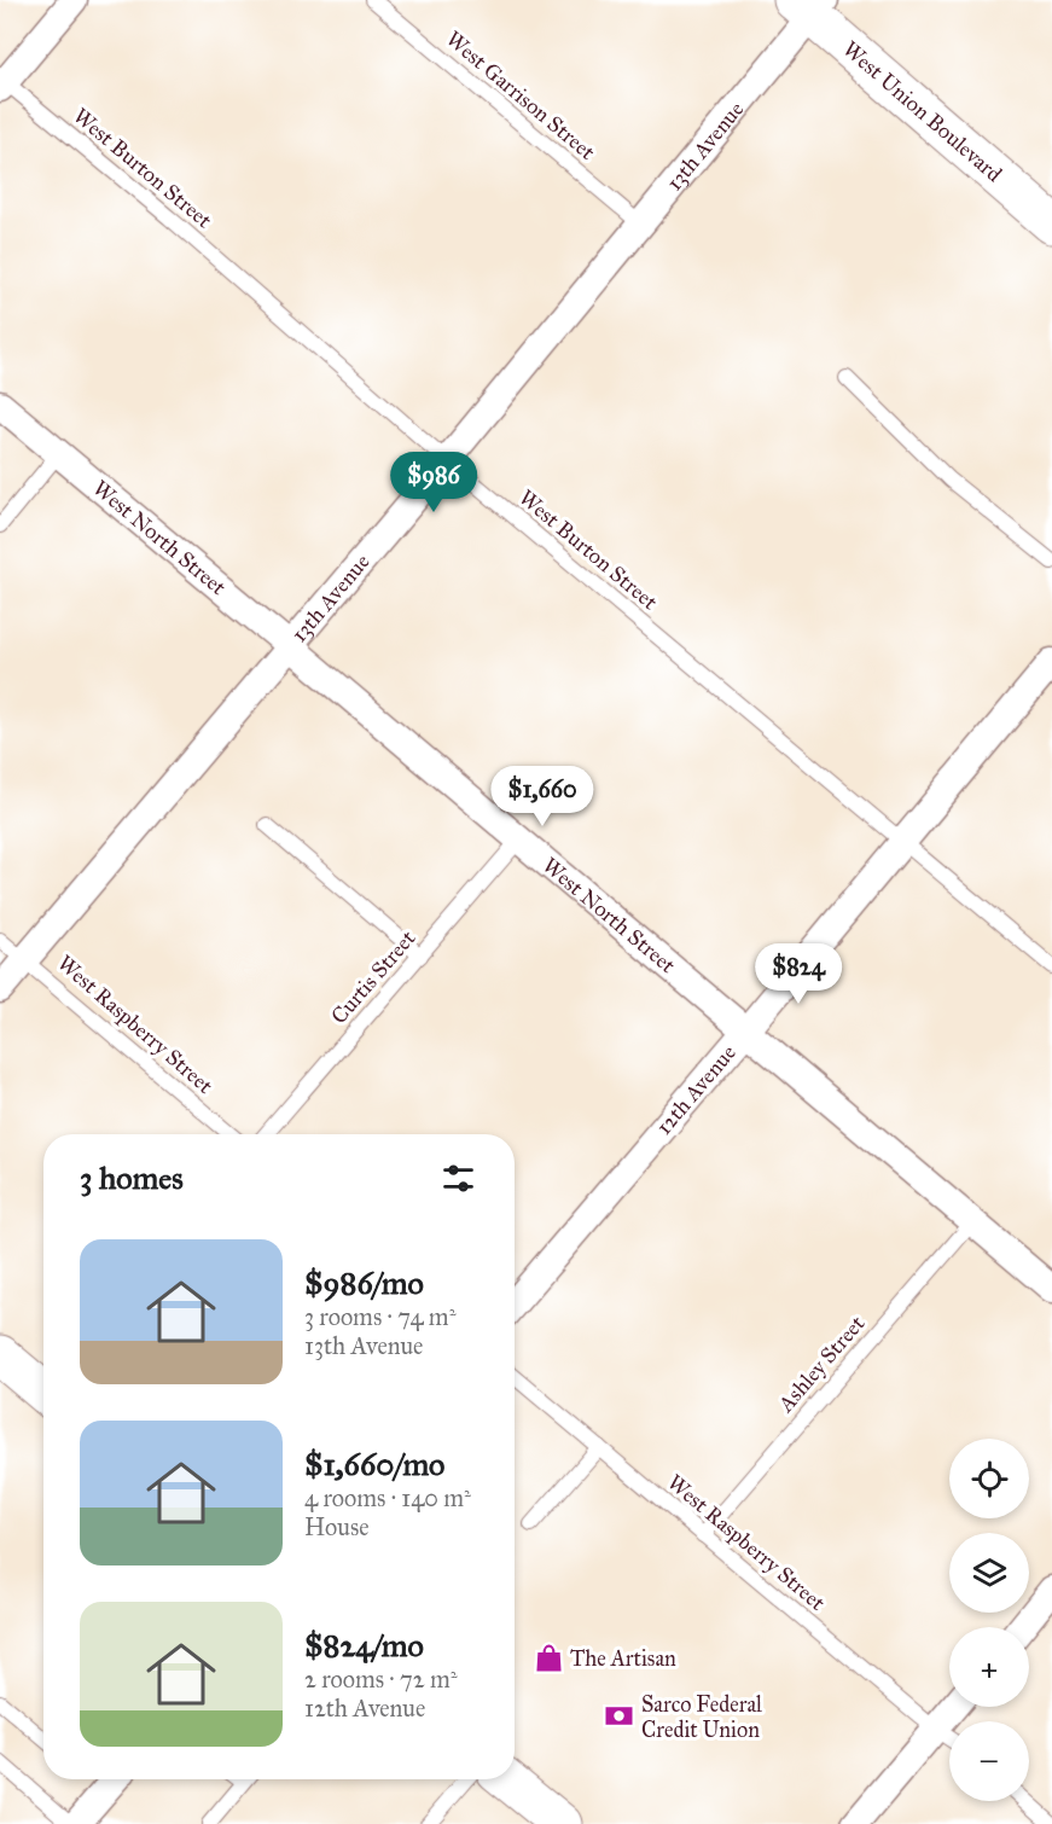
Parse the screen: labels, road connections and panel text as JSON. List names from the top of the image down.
{
  "streets": {
    "main road": ["West Union Boulevard"],
    "street": ["13th Avenue", "West North Street", "12th Avenue"],
    "lane": [
      "West Garrison Street",
      "West Burton Street",
      "Curtis Street",
      "West Raspberry Street",
      "Ashley Street"
    ]
  },
  "crossings": [
    ["West Garrison Street", "13th Avenue"],
    ["West Union Boulevard", "13th Avenue"],
    ["13th Avenue", "West Burton Street"],
    ["13th Avenue", "West North Street"],
    ["13th Avenue", "West Raspberry Street"],
    ["West Burton Street", "12th Avenue"],
    ["West North Street", "Curtis Street"],
    ["West North Street", "12th Avenue"],
    ["West North Street", "Ashley Street"],
    ["West Raspberry Street", "Ashley Street"]
  ],
  "places": {
    "shop": ["The Artisan"],
    "bank": ["Sarco Federal Credit Union"]
  },
  "page": {
    "price": ["$986", "$1,660", "$824"],
    "heading": "3 homes",
    "list": [
      {
        "name": "$986/mo",
        "note": "3 rooms · 74 m² · 13th Avenue"
      },
      {
        "name": "$1,660/mo",
        "note": "4 rooms · 140 m² · House"
      },
      {
        "name": "$824/mo",
        "note": "2 rooms · 72 m² · 12th Avenue"
      }
    ],
    "map_buttons": ["+", "−"]
  }
}
